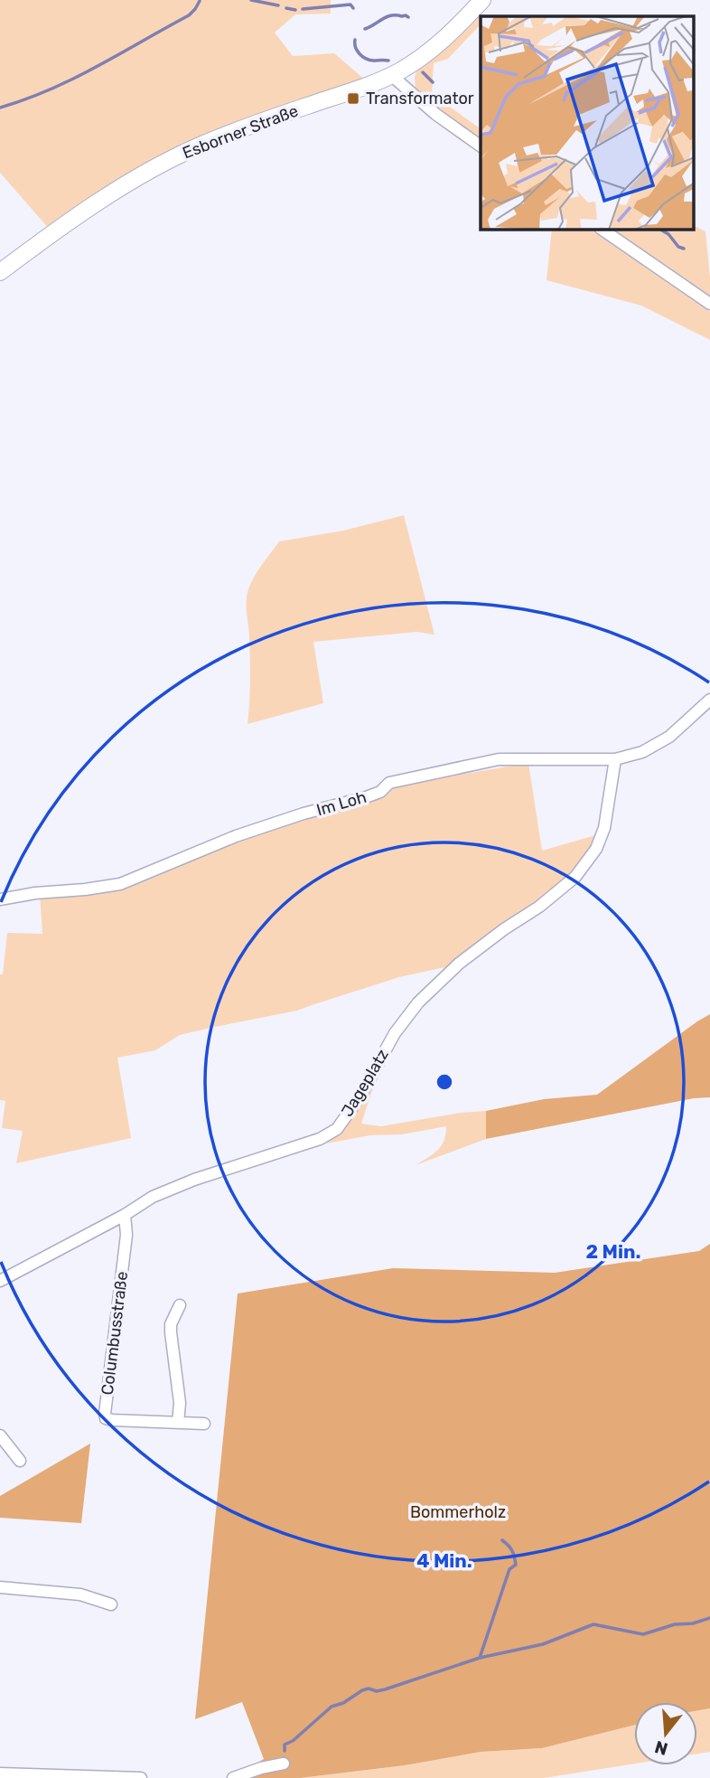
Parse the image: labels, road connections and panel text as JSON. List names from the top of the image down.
{
  "streets": {
    "main road": ["Esborner Straße"],
    "street": ["Im Loh", "Jageplatz", "Columbusstraße"]
  },
  "crossings": [
    ["Im Loh", "Jageplatz"],
    ["Jageplatz", "Columbusstraße"]
  ],
  "parks": ["Bommerholz"],
  "places": {
    "transit": ["Transformator"]
  },
  "north": "bottom",
  "rings": ["2 Min.", "4 Min."]
}
